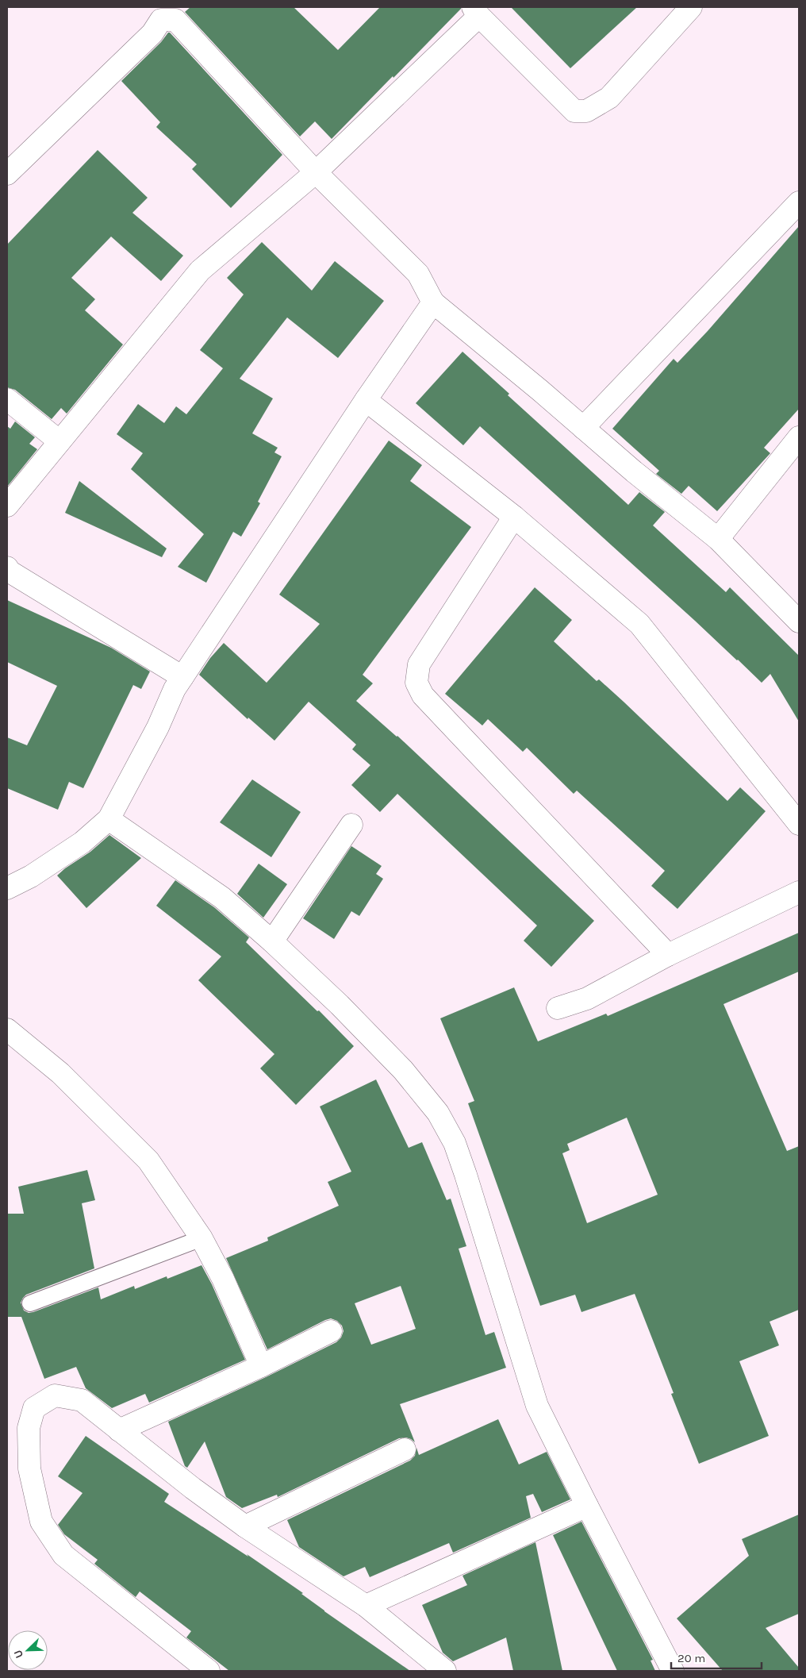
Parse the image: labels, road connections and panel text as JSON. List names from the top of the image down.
{
  "scale_bar": "20 m",
  "north": "bottom left"
}
